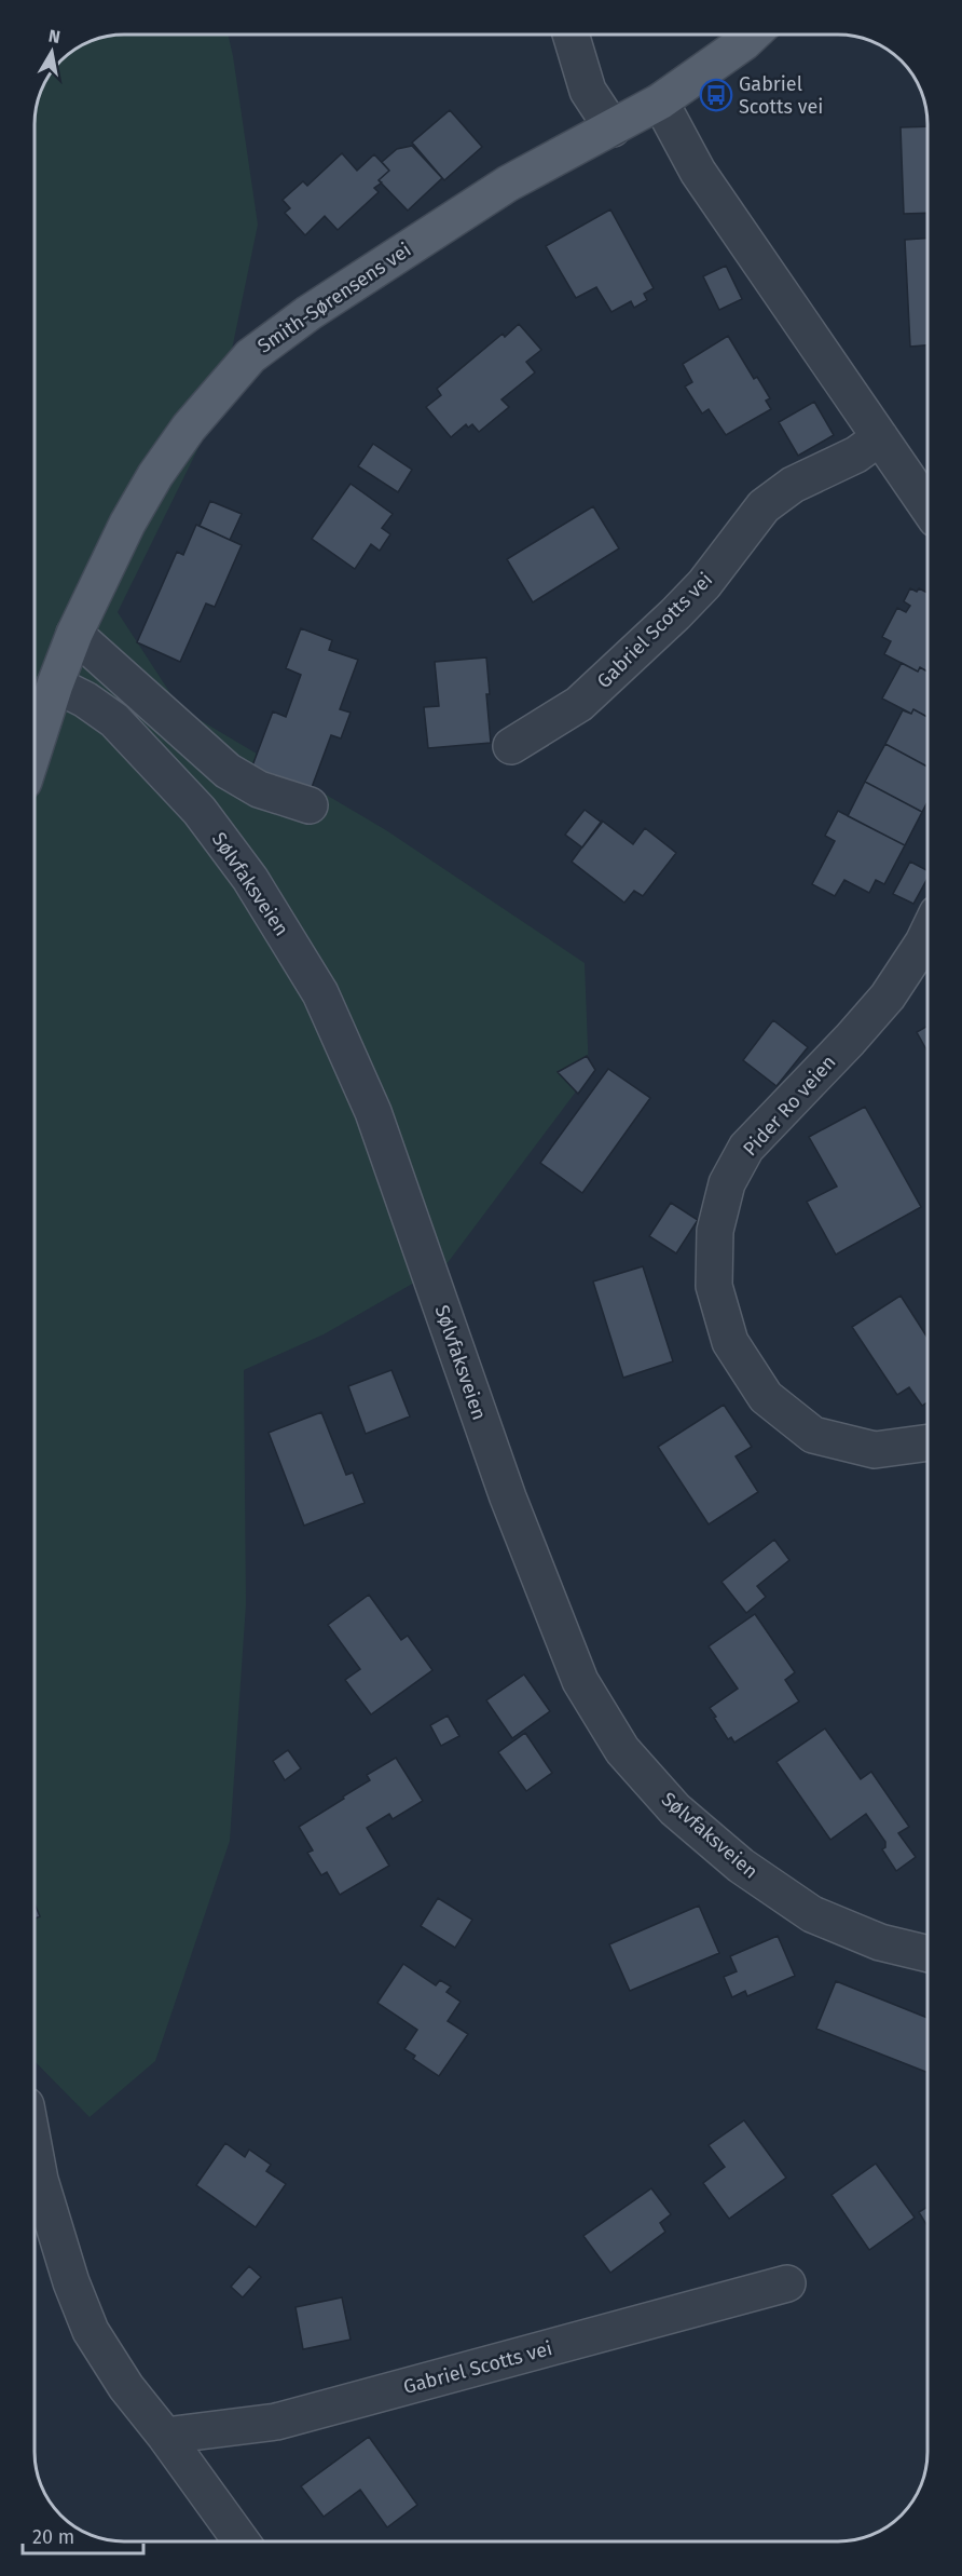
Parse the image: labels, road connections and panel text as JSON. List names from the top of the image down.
{
  "streets": {
    "main road": ["Smith-Sørensens vei"],
    "street": ["Gabriel Scotts vei", "Sølvfaksveien", "Pider Ro veien"]
  },
  "crossings": [
    ["Smith-Sørensens vei", "Sølvfaksveien"]
  ],
  "places": {
    "bus stop": ["Gabriel Scotts vei"]
  },
  "scale_bar": "20 m",
  "north": "top"
}
